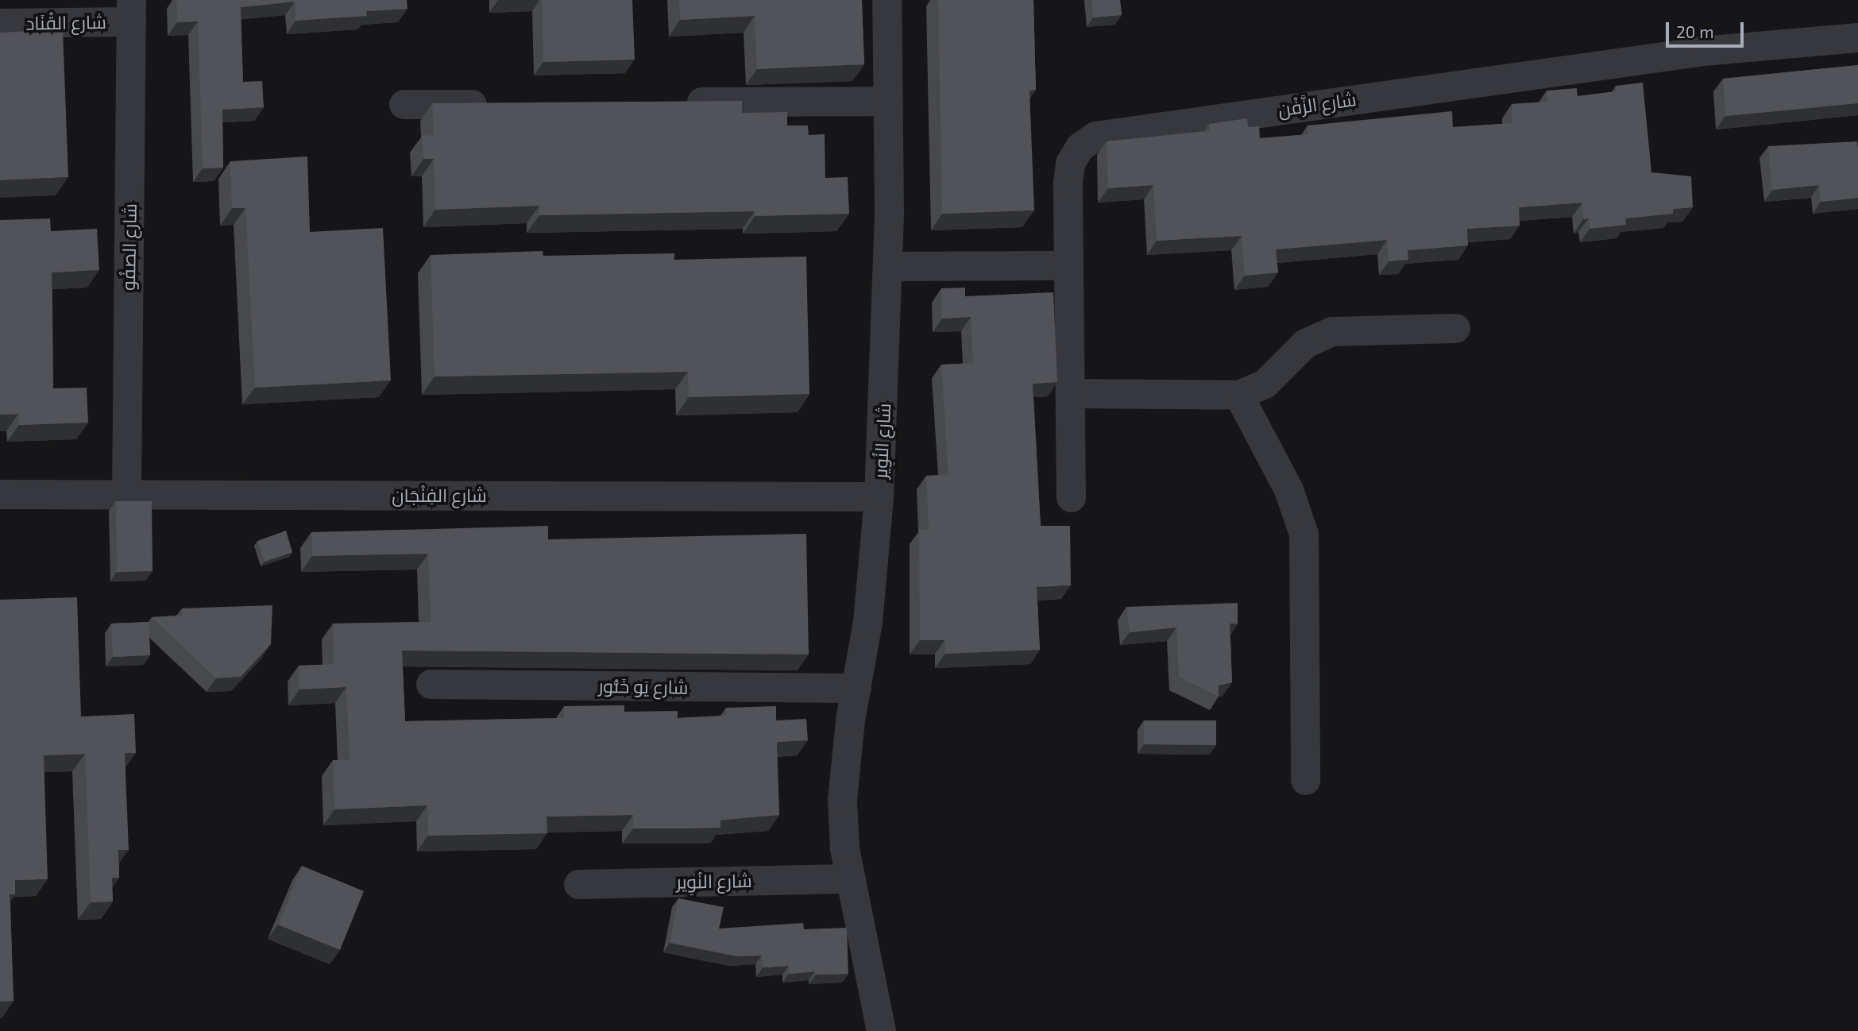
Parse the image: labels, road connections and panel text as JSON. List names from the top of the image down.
{
  "streets": {
    "street": [
      "شارع القْنَاد",
      "شارع الزَّفْن",
      "شارع الصفُو",
      "شارع النُوِير",
      "شارع الفِنْجَان",
      "شارع يَو خَنُّور"
    ]
  },
  "crossings": [
    ["شارع القْنَاد", "شارع الصفُو"],
    ["شارع الصفُو", "شارع الفِنْجَان"],
    ["شارع النُوِير", "شارع الفِنْجَان"],
    ["شارع النُوِير", "شارع يَو خَنُّور"]
  ],
  "scale_bar": "20 m"
}
